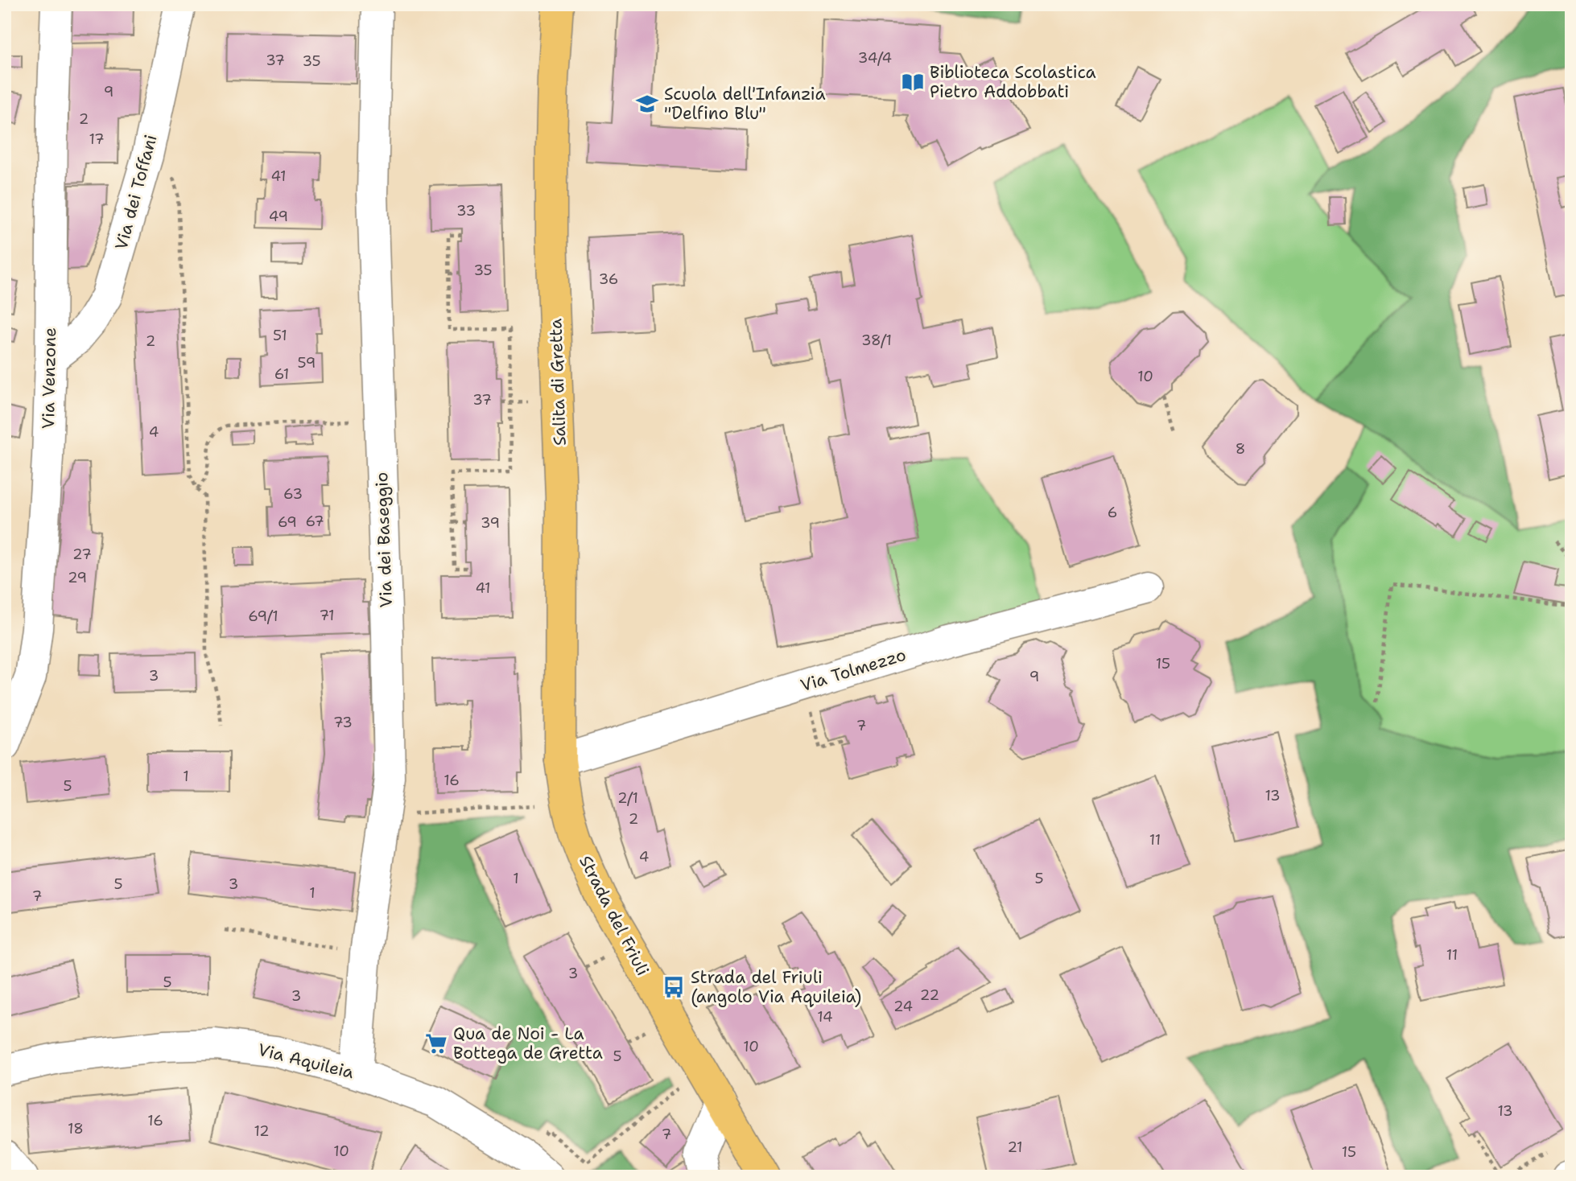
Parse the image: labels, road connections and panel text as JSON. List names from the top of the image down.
{
  "streets": {
    "main road": ["Salita di Gretta", "Strada del Friuli"],
    "street": [
      "Via dei Toffani",
      "Via Venzone",
      "Via dei Baseggio",
      "Via Tolmezzo",
      "Via Aquileia"
    ]
  },
  "crossings": [
    ["Via dei Toffani", "Via Venzone"],
    ["Salita di Gretta", "Via Tolmezzo"],
    ["Salita di Gretta", "Strada del Friuli"],
    ["Via dei Baseggio", "Via Aquileia"],
    ["Via Tolmezzo", "Strada del Friuli"]
  ],
  "places": {
    "library": ["Biblioteca Scolastica Pietro Addobbati"],
    "school or university": ["Scuola dell'Infanzia \"Delfino Blu\""],
    "bus stop": ["Strada del Friuli (angolo Via Aquileia)"],
    "supermarket": ["Qua de Noi - La Bottega de Gretta"]
  },
  "house_numbers": [
    "34/4",
    "37",
    "35",
    "9",
    "2",
    "17",
    "41",
    "33",
    "49",
    "35",
    "36",
    "51",
    "38/1",
    "2",
    "59",
    "61",
    "10",
    "37",
    "4",
    "8",
    "63",
    "6",
    "67",
    "69",
    "39",
    "27",
    "29",
    "41",
    "71",
    "69/1",
    "15",
    "3",
    "9",
    "73",
    "7",
    "1",
    "16",
    "5",
    "13",
    "2/1",
    "2",
    "11",
    "4",
    "1",
    "5",
    "5",
    "3",
    "1",
    "7",
    "11",
    "3",
    "5",
    "22",
    "3",
    "24",
    "14",
    "10",
    "5",
    "13",
    "16",
    "18",
    "12",
    "7",
    "21",
    "10",
    "15"
  ]
}
